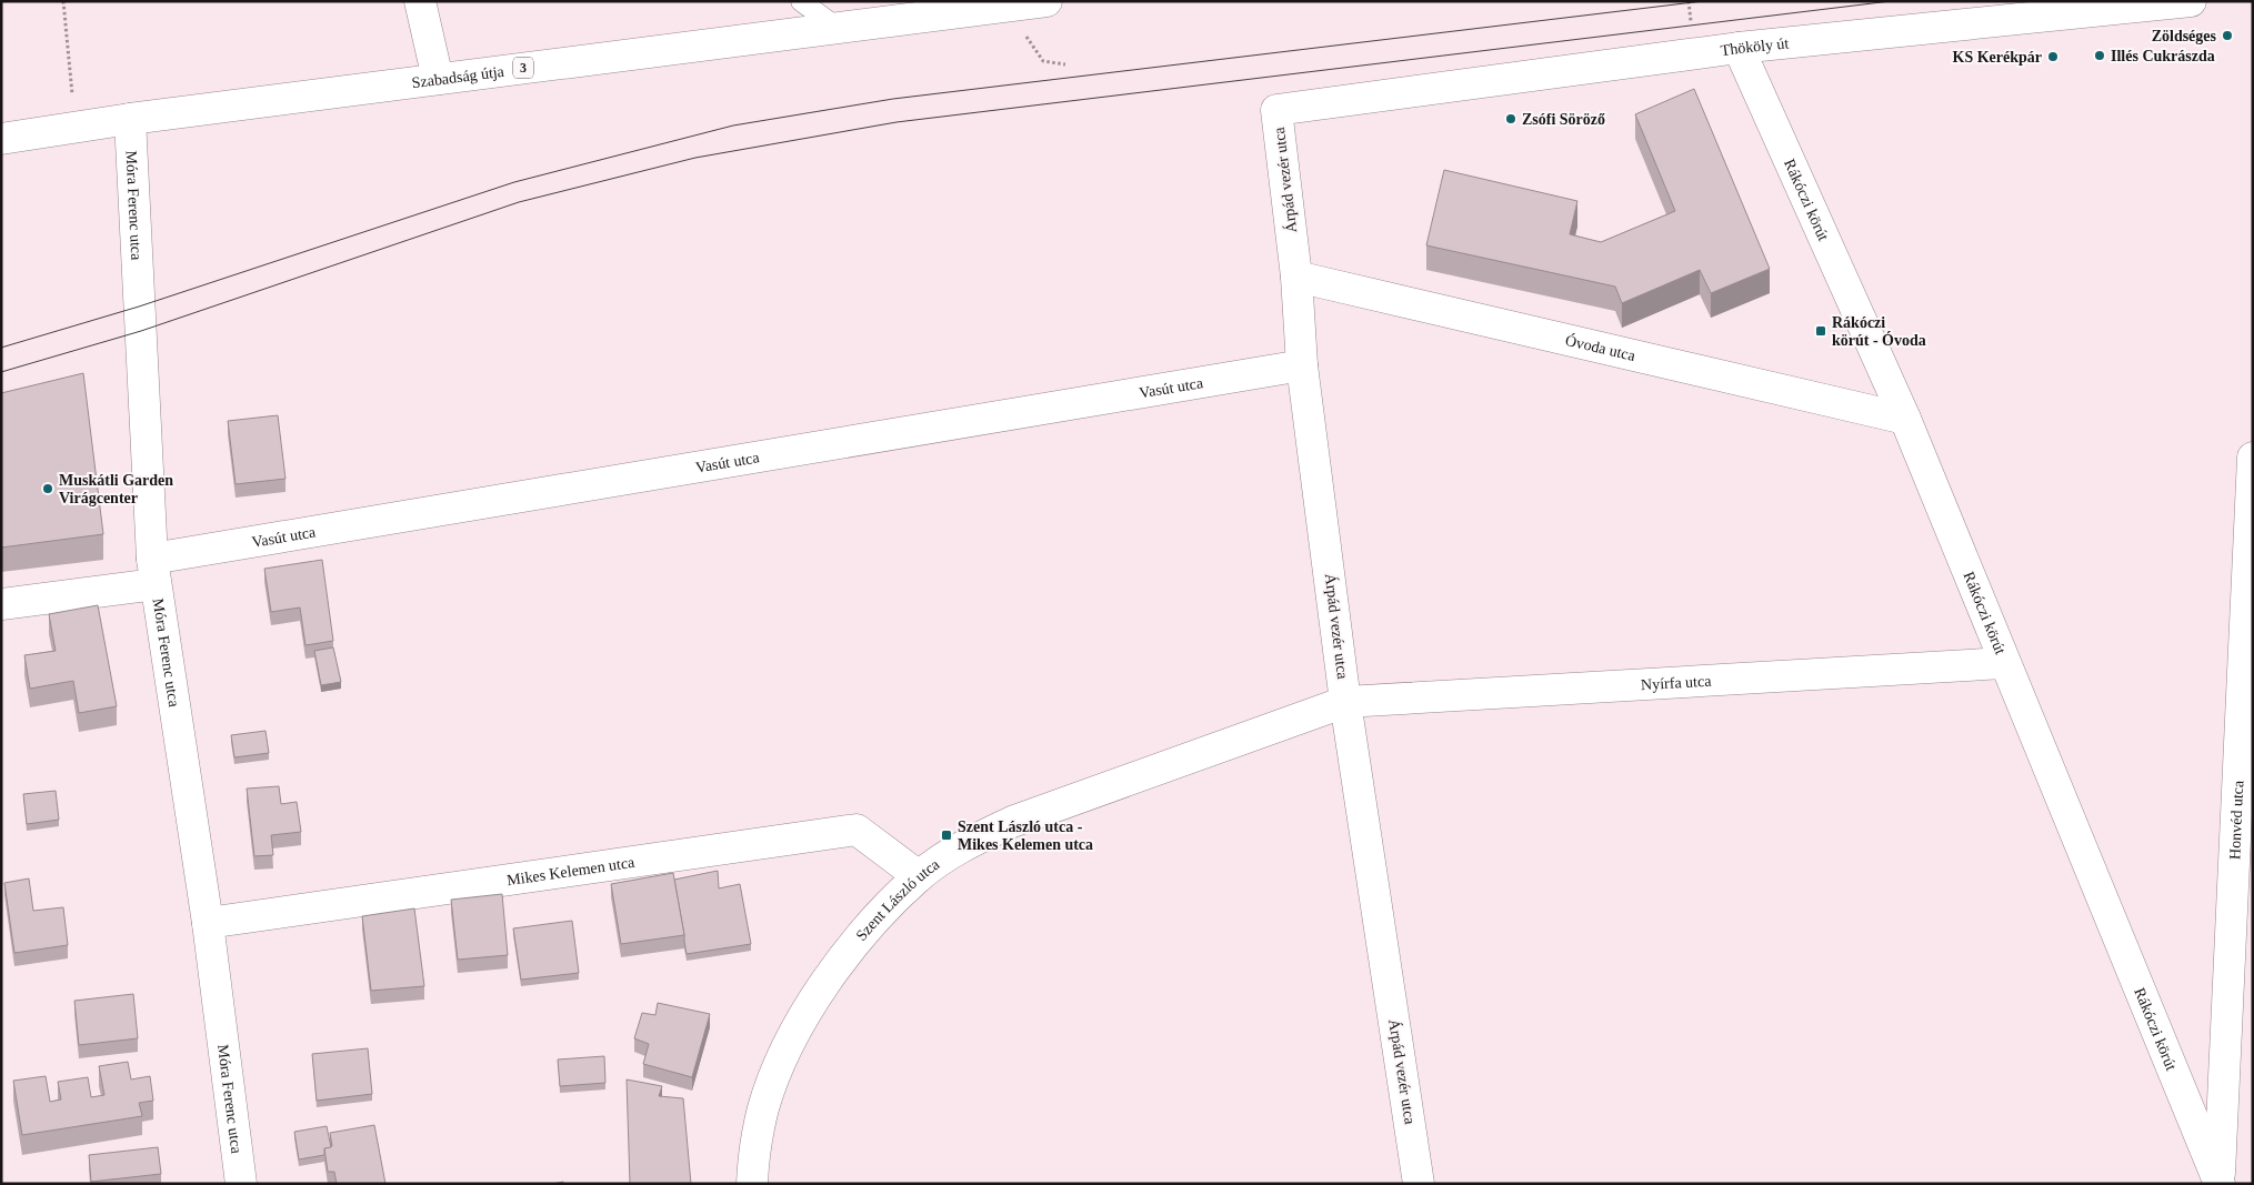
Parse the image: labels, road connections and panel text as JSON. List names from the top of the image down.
{
  "streets": {
    "street": [
      "Thököly út",
      "3",
      "Szabadság útja",
      "Árpád vezér utca",
      "Rákóczi körút",
      "Móra Ferenc utca",
      "Óvoda utca",
      "Vasút utca",
      "Nyírfa utca",
      "Honvéd utca",
      "Mikes Kelemen utca",
      "Szent László utca"
    ]
  },
  "crossings": [
    ["Thököly út", "Árpád vezér utca"],
    ["Thököly út", "Rákóczi körút"],
    ["Szabadság útja", "Móra Ferenc utca"],
    ["Árpád vezér utca", "Óvoda utca"],
    ["Árpád vezér utca", "Vasút utca"],
    ["Árpád vezér utca", "Nyírfa utca"],
    ["Árpád vezér utca", "Szent László utca"],
    ["Rákóczi körút", "Óvoda utca"],
    ["Rákóczi körút", "Nyírfa utca"],
    ["Rákóczi körút", "Honvéd utca"],
    ["Móra Ferenc utca", "Vasút utca"],
    ["Móra Ferenc utca", "Mikes Kelemen utca"],
    ["Nyírfa utca", "Szent László utca"],
    ["Mikes Kelemen utca", "Szent László utca"]
  ],
  "places": {
    "other": [
      "Zöldséges",
      "Illés Cukrászda",
      "KS Kerékpár",
      "Zsófi Söröző",
      "Muskátli Garden Virágcenter"
    ],
    "transit": ["Rákóczi körút - Óvoda", "Szent László utca - Mikes Kelemen utca"]
  }
}
